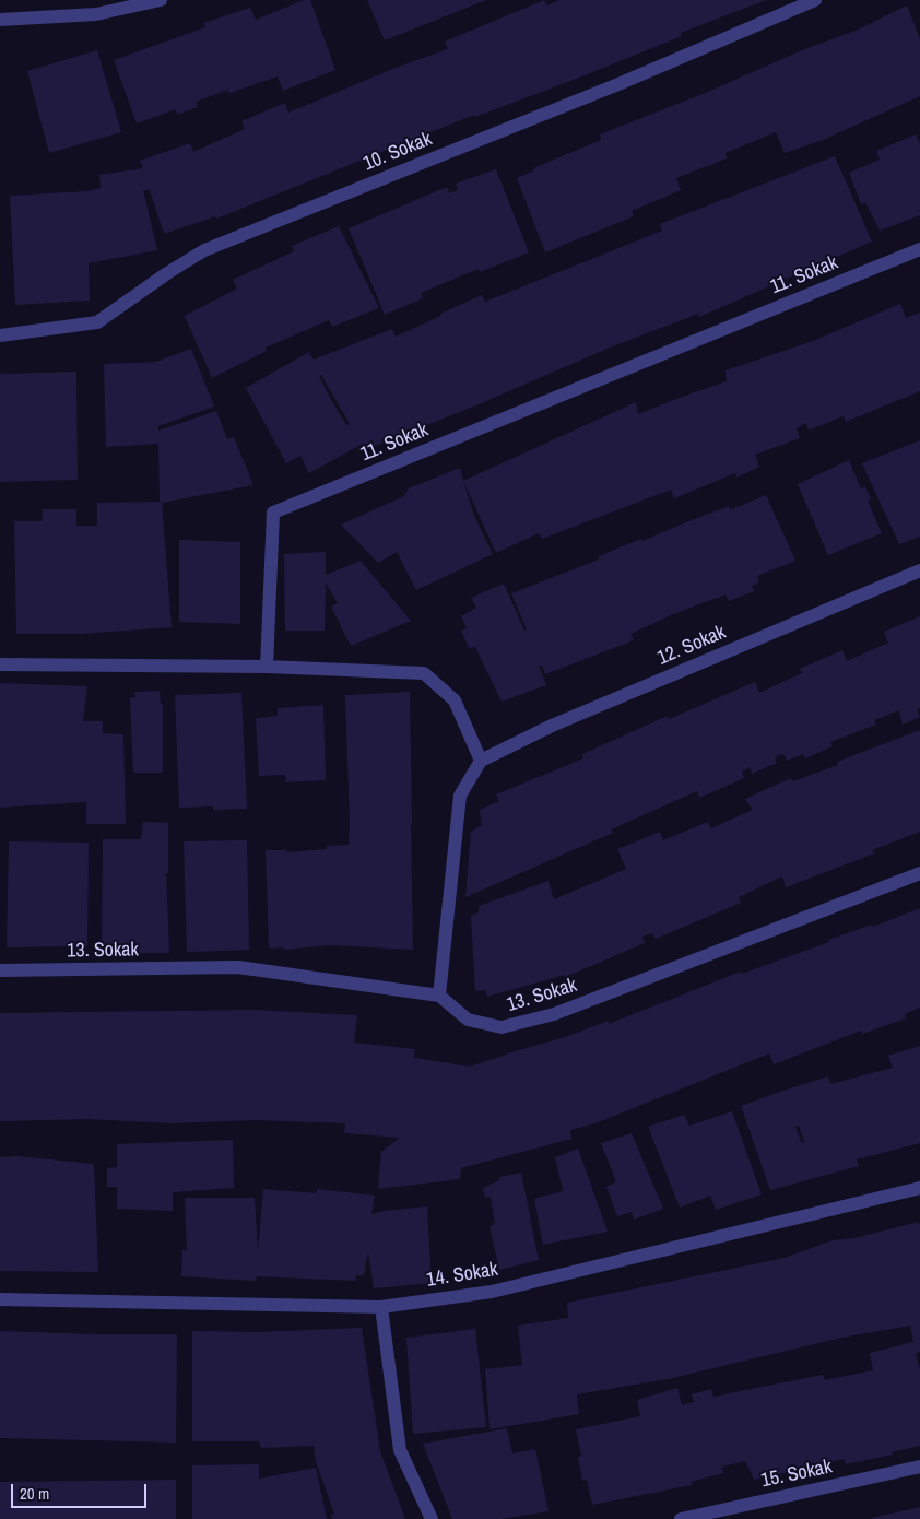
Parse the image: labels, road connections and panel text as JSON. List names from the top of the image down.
{
  "streets": {
    "street": [
      "10. Sokak",
      "11. Sokak",
      "12. Sokak",
      "13. Sokak",
      "14. Sokak",
      "15. Sokak"
    ]
  },
  "scale_bar": "20 m"
}
